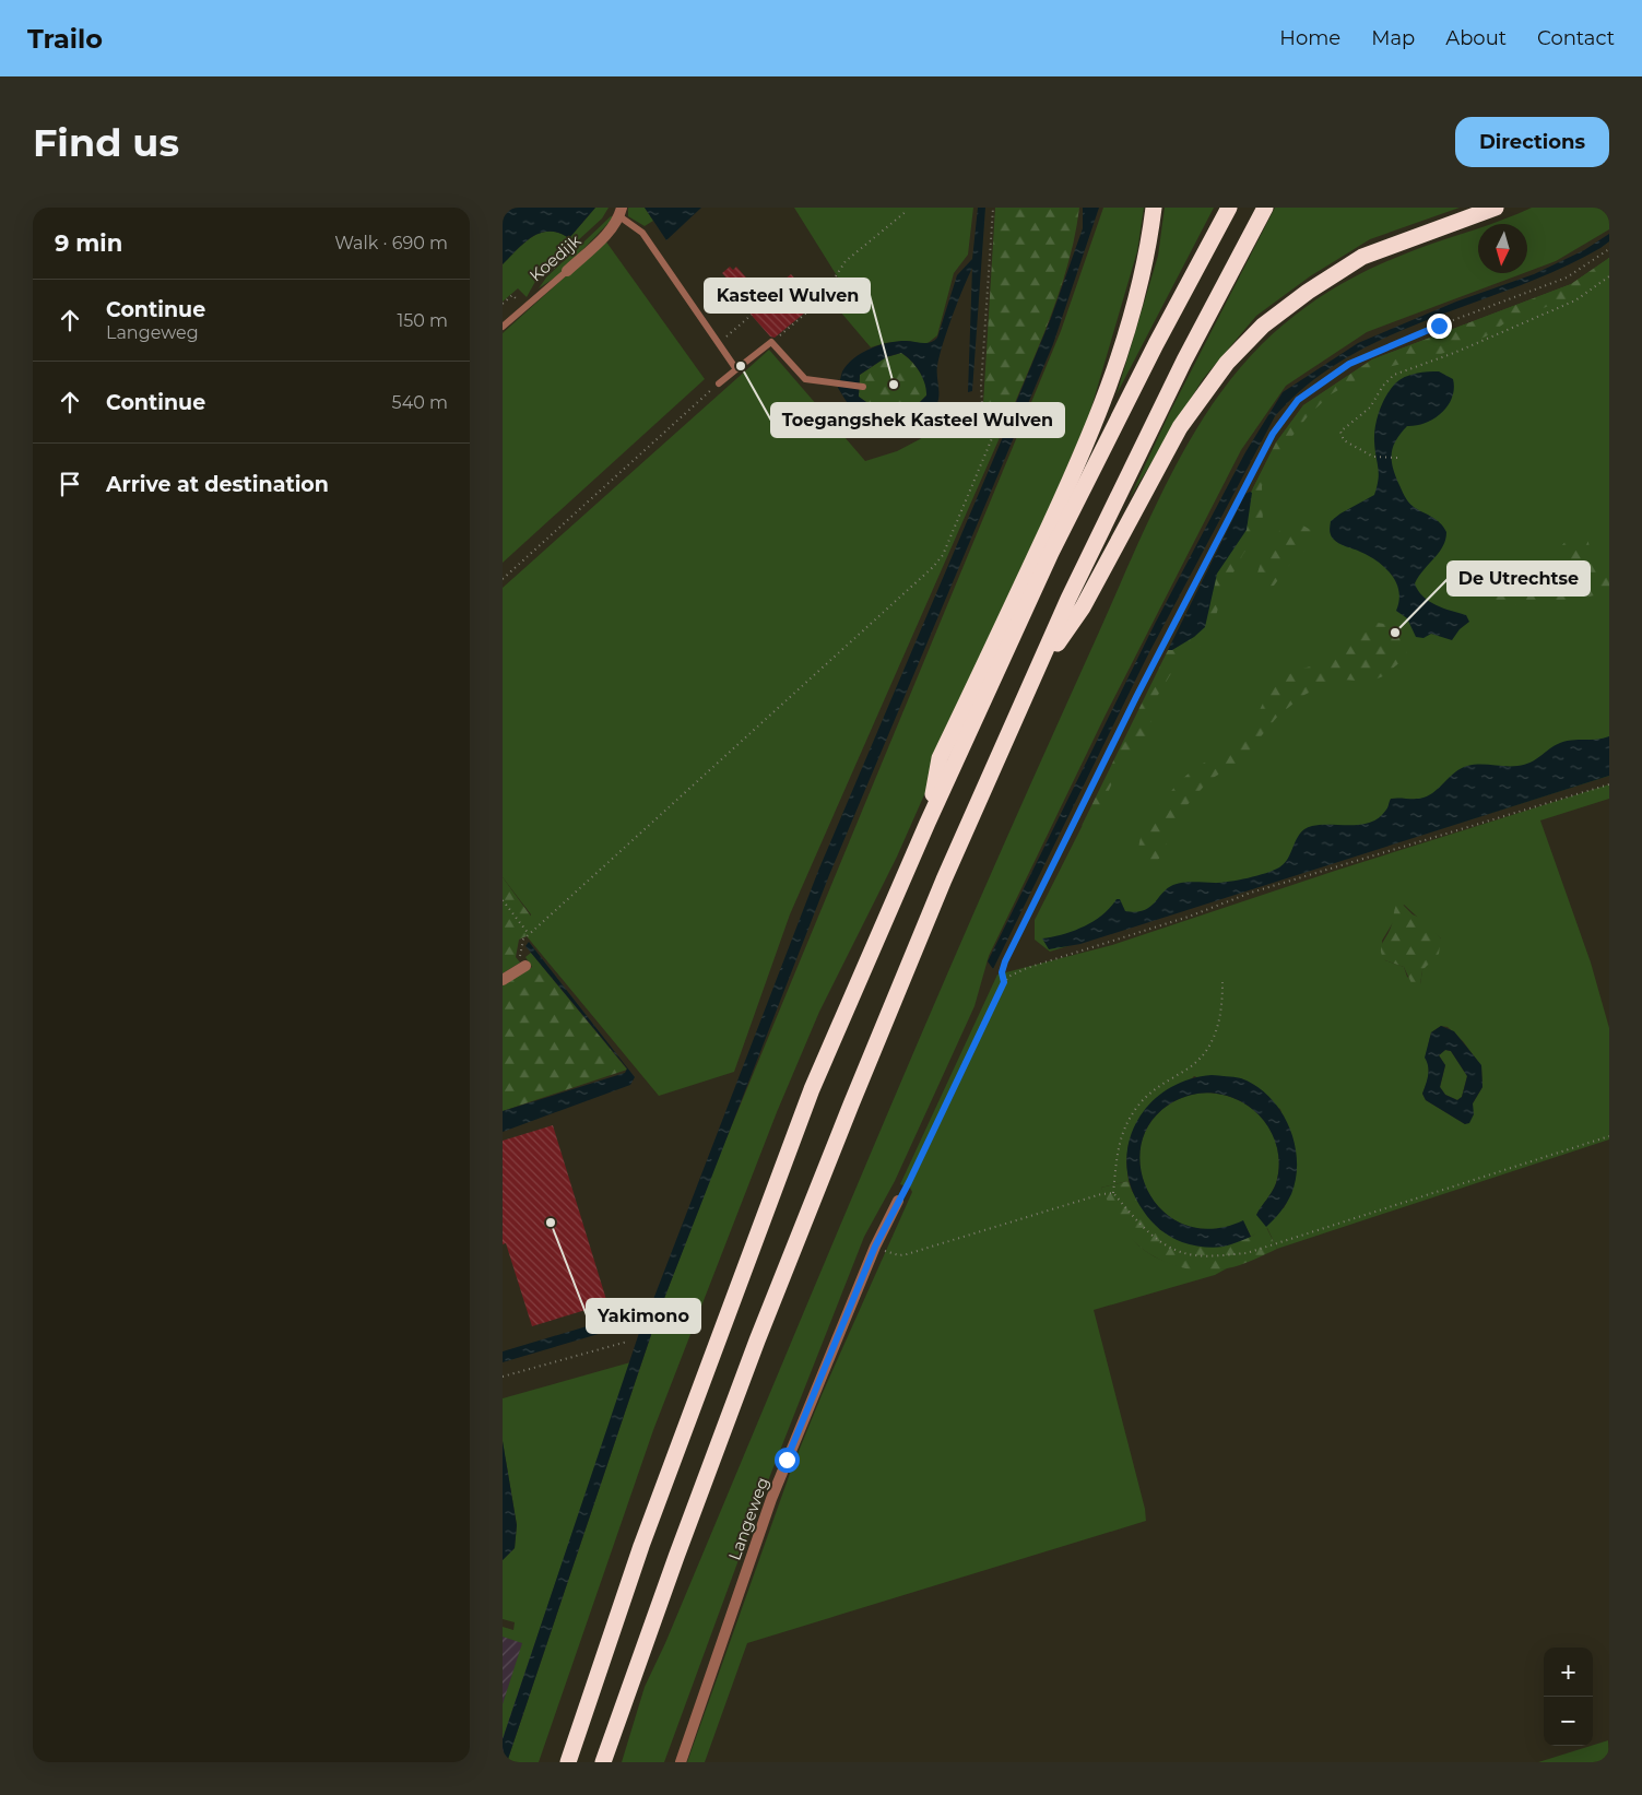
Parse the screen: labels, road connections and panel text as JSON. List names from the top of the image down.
{
  "streets": {
    "street": ["Koedijk", "Langeweg"]
  },
  "places": [
    "Toegangshek Kasteel Wulven",
    "Kasteel Wulven",
    "De Utrechtse",
    "Yakimono"
  ],
  "north": "bottom",
  "page": {
    "header": "Trailo",
    "nav": [
      "Home",
      "Map",
      "About",
      "Contact"
    ],
    "buttons": "Directions",
    "title": "Find us",
    "heading": ["9 min", "Walk · 690 m"],
    "list": [
      ["Continue", "Langeweg", "150 m"],
      ["Continue", "540 m"],
      "Arrive at destination"
    ],
    "map_buttons": ["+", "−"]
  }
}
